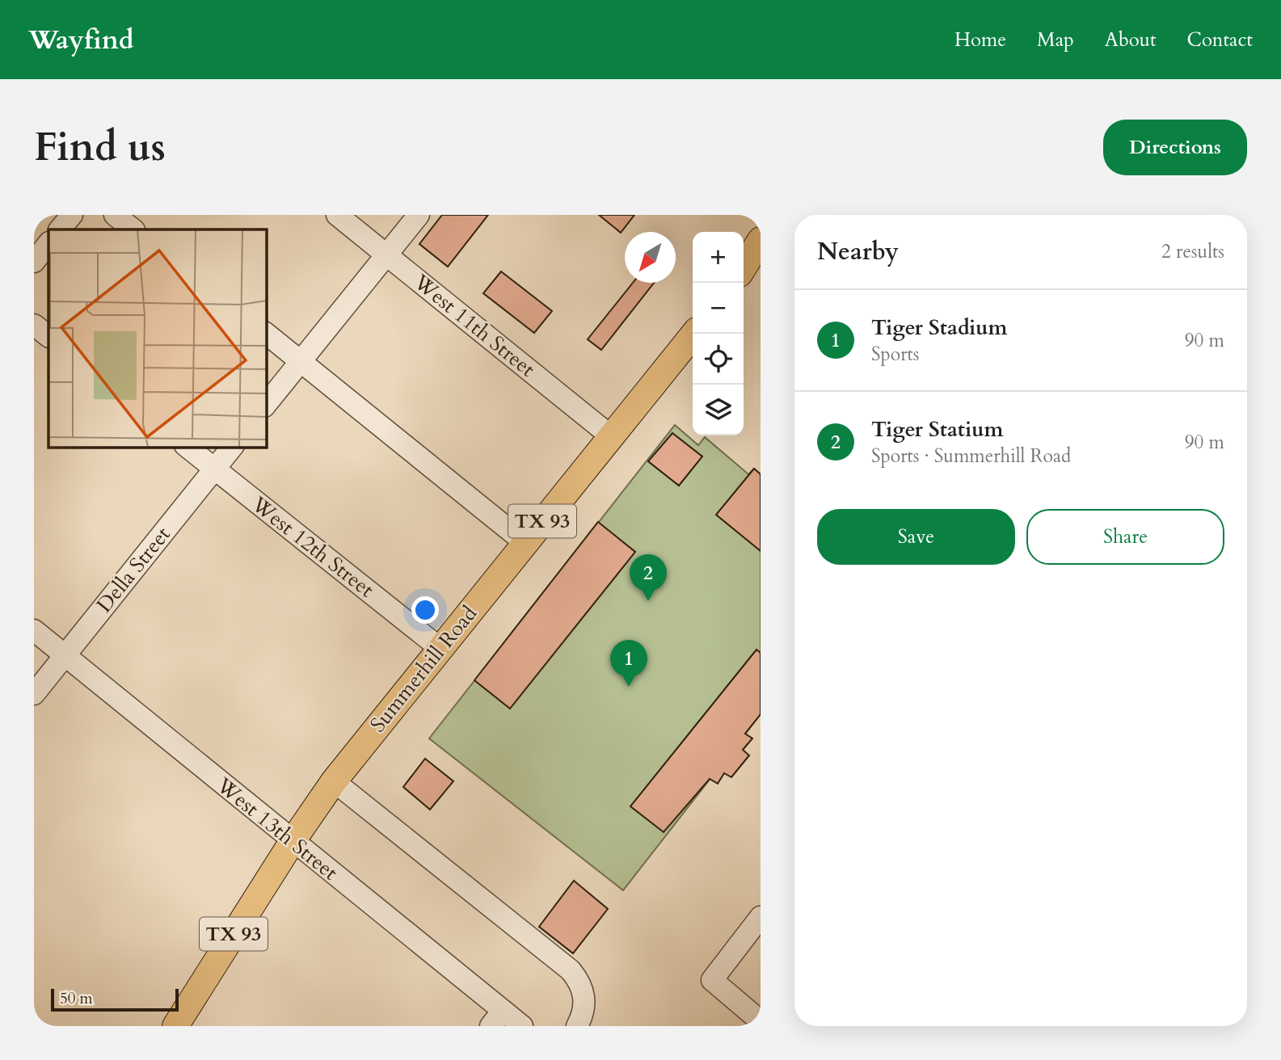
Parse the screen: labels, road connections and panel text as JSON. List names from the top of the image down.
{
  "streets": {
    "main road": ["TX 93", "Summerhill Road"],
    "street": [
      "West 11th Street",
      "West 12th Street",
      "Della Street",
      "West 13th Street"
    ]
  },
  "crossings": [
    ["West 11th Street", "Summerhill Road"],
    ["West 12th Street", "Della Street"],
    ["West 12th Street", "Summerhill Road"],
    ["Della Street", "West 13th Street"],
    ["Summerhill Road", "West 13th Street"]
  ],
  "scale_bar": "50 m",
  "north": "bottom left",
  "page": {
    "header": "Wayfind",
    "nav": [
      "Home",
      "Map",
      "About",
      "Contact"
    ],
    "buttons": [
      "Directions",
      ["Save", "Share"]
    ],
    "title": "Find us",
    "heading": ["Nearby", "2 results"],
    "map_buttons": ["+", "−"],
    "list": [
      {
        "mark": "1",
        "name": "Tiger Stadium",
        "note": "Sports",
        "value": "90 m"
      },
      {
        "mark": "2",
        "name": "Tiger Statium",
        "note": "Sports · Summerhill Road",
        "value": "90 m"
      }
    ],
    "pins": ["2", "1"],
    "scale": "50 m"
  }
}
